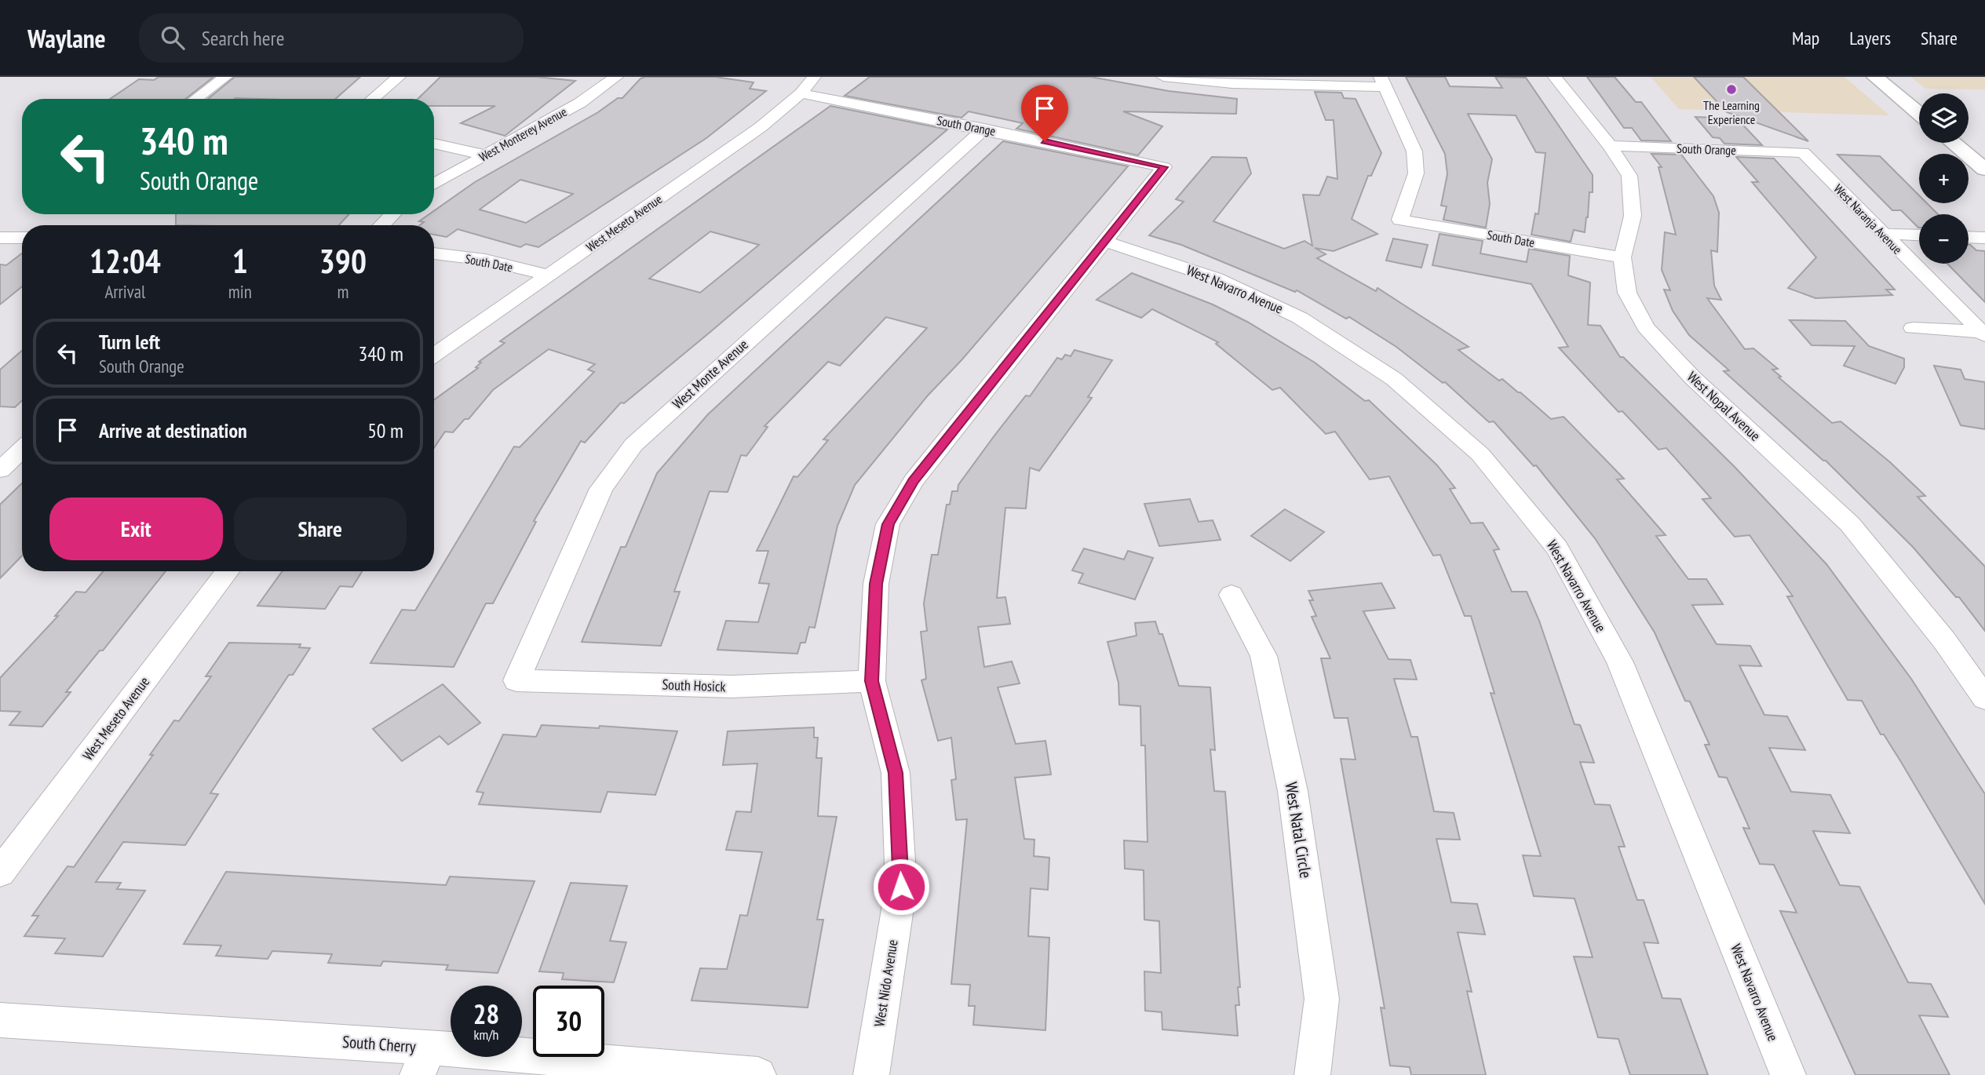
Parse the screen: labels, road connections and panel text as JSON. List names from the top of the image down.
{
  "streets": {
    "street": [
      "South Orange",
      "West Monterey Avenue",
      "West Naranja Avenue",
      "West Meseto Avenue",
      "South Date",
      "West Navarro Avenue",
      "West Monte Avenue",
      "West Nopal Avenue",
      "South Hosick",
      "West Natal Circle",
      "West Nido Avenue",
      "South Cherry"
    ]
  },
  "crossings": [
    ["South Orange", "West Naranja Avenue"],
    ["South Orange", "West Meseto Avenue"],
    ["South Orange", "West Monte Avenue"],
    ["South Orange", "West Nopal Avenue"],
    ["South Orange", "West Nido Avenue"],
    ["West Meseto Avenue", "South Date"],
    ["South Date", "West Nopal Avenue"],
    ["West Navarro Avenue", "West Nido Avenue"],
    ["West Monte Avenue", "South Hosick"],
    ["South Hosick", "West Nido Avenue"]
  ],
  "places": ["The Learning Experience"],
  "page": {
    "header": "Waylane",
    "search": "Search here",
    "nav": ["Map", "Layers", "Share"],
    "map_buttons": ["+", "−"],
    "turn": ["340 m", "South Orange"],
    "eta": [
      "12:04",
      "Arrival",
      "1",
      "min",
      "390",
      "m"
    ],
    "list": [
      {
        "name": "Turn left",
        "note": "South Orange",
        "value": "340 m"
      },
      {
        "name": "Arrive at destination",
        "value": "50 m"
      }
    ],
    "buttons": ["Exit", "Share"],
    "speed": "28 km/h",
    "limit": "30"
  }
}
